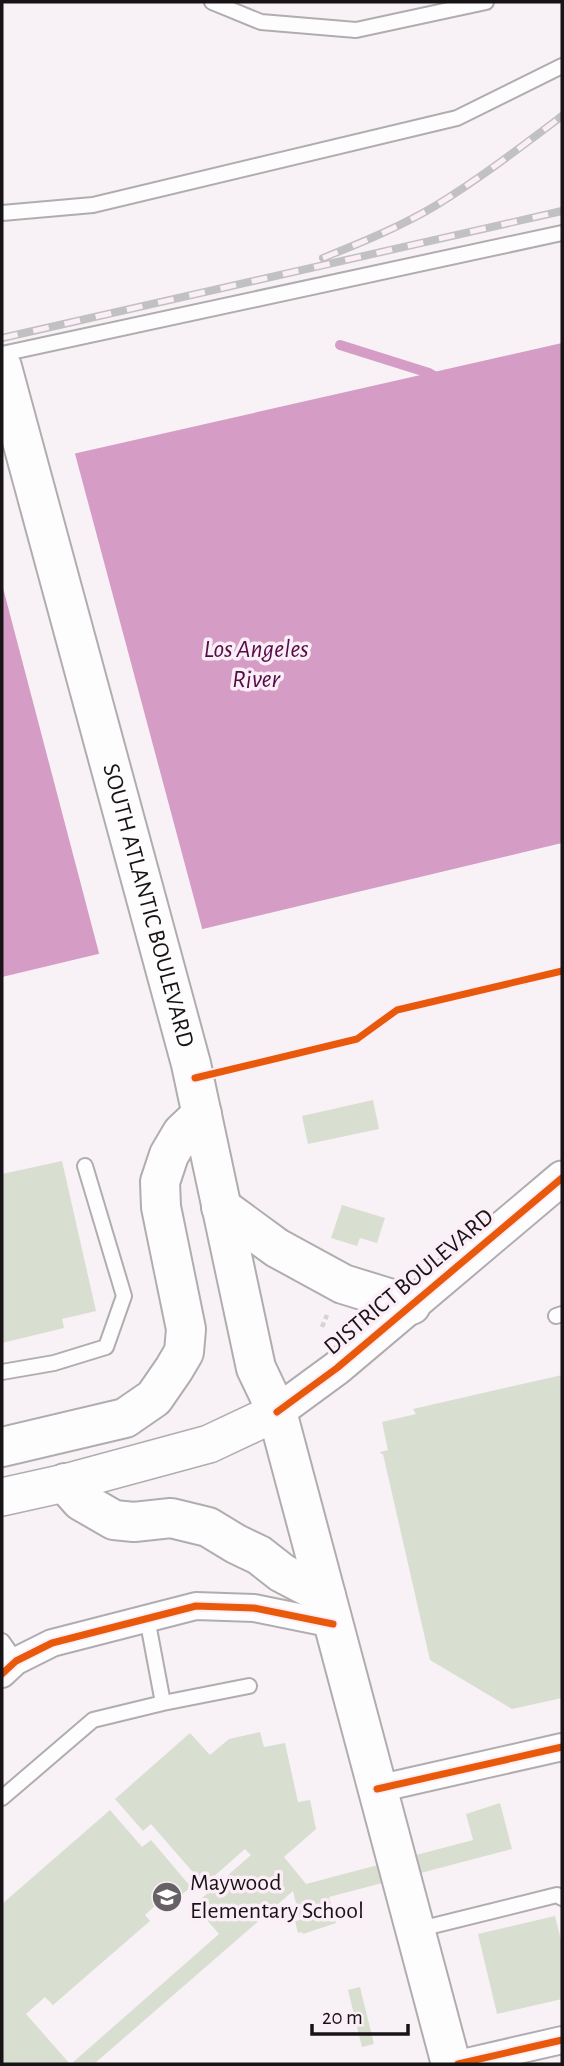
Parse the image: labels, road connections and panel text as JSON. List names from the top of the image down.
{
  "streets": {
    "main road": ["SOUTH ATLANTIC BOULEVARD", "DISTRICT BOULEVARD"]
  },
  "crossings": [
    ["SOUTH ATLANTIC BOULEVARD", "DISTRICT BOULEVARD"]
  ],
  "water": ["Los Angeles River"],
  "places": {
    "school or university": ["Maywood Elementary School"]
  },
  "scale_bar": "20 m"
}
